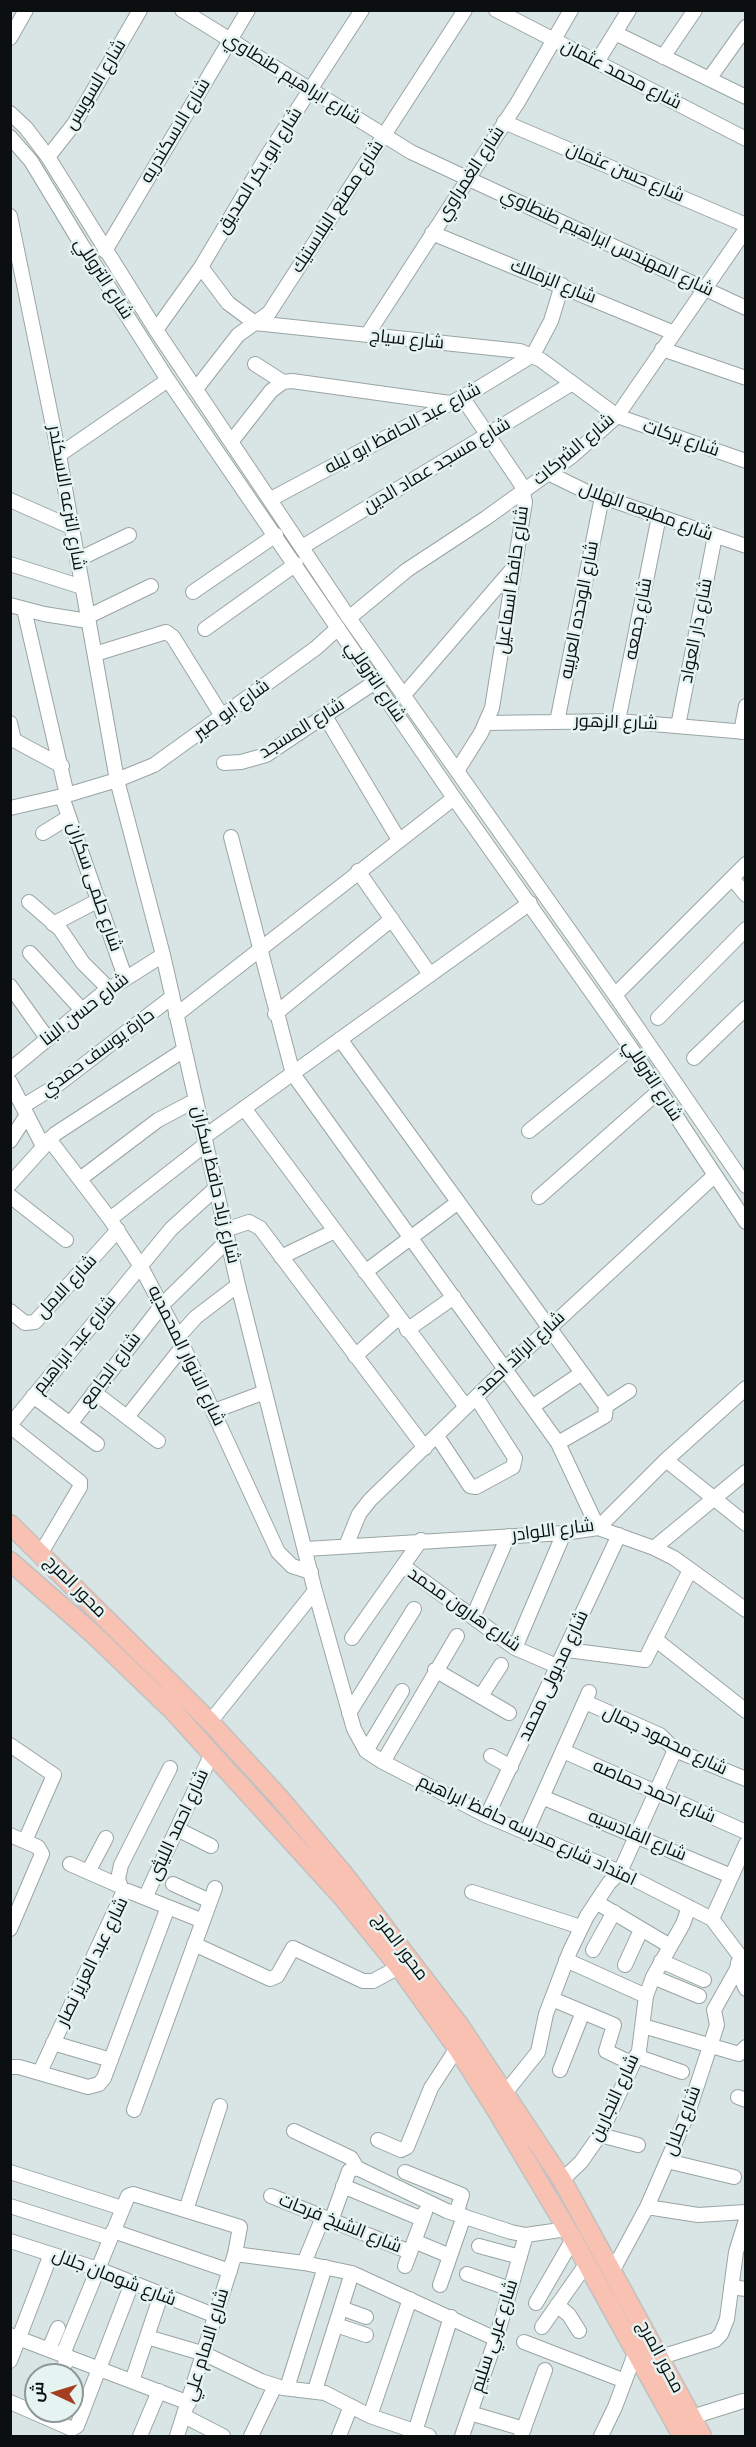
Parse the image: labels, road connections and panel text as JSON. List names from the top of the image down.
{
  "streets": {
    "main road": ["محور المرج"],
    "street": [
      "شارع محمد عثمان",
      "شارع ابراهيم طنطاوي",
      "شارع السويس",
      "شارع الاسكندريه",
      "شارع ابو بكر الصديق",
      "شارع حسن عثمان",
      "شارع الغمراوي",
      "شارع مصنع البلاستيك",
      "شارع المهندس ابراهيم طنطاوي",
      "شارع التروللي",
      "شارع الزمالك",
      "شارع سياج",
      "شارع عبد الحافظ ابو ليله",
      "شارع بركات",
      "شارع الشركات",
      "شارع مسجد عماد الدين",
      "شارع الترعه الاسكندر",
      "شارع مطبعه الهلال",
      "شارع حافظ اسماعيل",
      "شارع الوحده العربيه",
      "شارع جمعه",
      "شارع دار العواد",
      "شارع ابو صير",
      "شارع الزهور",
      "شارع المسجد",
      "شارع حلمى سكران",
      "شارع حسن البنا",
      "حارة يوسف حمدي",
      "شارع زياد حافظ سكران",
      "شارع الامل",
      "شارع عيد ابراهيم",
      "شارع الرائد احمد",
      "شارع الانوار المحمديه",
      "شارع الجامع",
      "شارع اللوادر",
      "شارع هارون محمد",
      "شارع مدبولى محمد",
      "شارع محمود جمال",
      "شارع احمد حماصه",
      "شارع احمد الليثى",
      "امتداد شارع مدرسه حافظ ابراهيم",
      "شارع القادسيه",
      "شارع عبد العزيز نصار",
      "شارع النجارين",
      "شارع جلال",
      "شارع الشيخ فرحات",
      "شارع شومان جلال",
      "شارع عربي سليم",
      "شارع الامام علي"
    ]
  },
  "crossings": [
    ["شارع محمد عثمان", "شارع الغمراوي"],
    ["شارع ابراهيم طنطاوي", "شارع الاسكندريه"],
    ["شارع ابراهيم طنطاوي", "شارع ابو بكر الصديق"],
    ["شارع ابراهيم طنطاوي", "شارع الغمراوي"],
    ["شارع ابراهيم طنطاوي", "شارع مصنع البلاستيك"],
    ["شارع ابراهيم طنطاوي", "شارع المهندس ابراهيم طنطاوي"],
    ["شارع السويس", "شارع التروللي"],
    ["شارع الاسكندريه", "شارع التروللي"],
    ["شارع ابو بكر الصديق", "شارع التروللي"],
    ["شارع حسن عثمان", "شارع الغمراوي"],
    ["شارع حسن عثمان", "شارع الشركات"],
    ["شارع الغمراوي", "شارع المهندس ابراهيم طنطاوي"],
    ["شارع الغمراوي", "شارع الزمالك"],
    ["شارع الغمراوي", "شارع سياج"],
    ["شارع مصنع البلاستيك", "شارع التروللي"],
    ["شارع مصنع البلاستيك", "شارع سياج"],
    ["شارع المهندس ابراهيم طنطاوي", "شارع الشركات"],
    ["شارع التروللي", "شارع عبد الحافظ ابو ليله"],
    ["شارع التروللي", "شارع الشركات"],
    ["شارع التروللي", "شارع مسجد عماد الدين"],
    ["شارع التروللي", "شارع حافظ اسماعيل"],
    ["شارع التروللي", "شارع ابو صير"],
    ["شارع التروللي", "شارع المسجد"],
    ["شارع التروللي", "شارع الامل"],
    ["شارع التروللي", "شارع الرائد احمد"],
    ["شارع الزمالك", "شارع الشركات"],
    ["شارع سياج", "شارع عبد الحافظ ابو ليله"],
    ["شارع سياج", "شارع بركات"],
    ["شارع سياج", "شارع الشركات"],
    ["شارع سياج", "شارع مسجد عماد الدين"],
    ["شارع عبد الحافظ ابو ليله", "شارع حافظ اسماعيل"],
    ["شارع بركات", "شارع الشركات"],
    ["شارع الشركات", "شارع مطبعه الهلال"],
    ["شارع الشركات", "شارع حافظ اسماعيل"],
    ["شارع الشركات", "شارع ابو صير"],
    ["شارع مسجد عماد الدين", "شارع حافظ اسماعيل"],
    ["شارع الترعه الاسكندر", "شارع ابو صير"],
    ["شارع الترعه الاسكندر", "شارع زياد حافظ سكران"],
    ["شارع مطبعه الهلال", "شارع الوحده العربيه"],
    ["شارع مطبعه الهلال", "شارع جمعه"],
    ["شارع مطبعه الهلال", "شارع دار العواد"],
    ["شارع حافظ اسماعيل", "شارع الزهور"],
    ["شارع الوحده العربيه", "شارع الزهور"],
    ["شارع جمعه", "شارع الزهور"],
    ["شارع دار العواد", "شارع الزهور"],
    ["شارع ابو صير", "شارع حلمى سكران"],
    ["شارع ابو صير", "شارع زياد حافظ سكران"],
    ["شارع حلمى سكران", "شارع حسن البنا"],
    ["شارع حسن البنا", "شارع زياد حافظ سكران"],
    ["حارة يوسف حمدي", "شارع زياد حافظ سكران"],
    ["حارة يوسف حمدي", "شارع الانوار المحمديه"],
    ["شارع زياد حافظ سكران", "شارع الامل"],
    ["شارع زياد حافظ سكران", "شارع عيد ابراهيم"],
    ["شارع زياد حافظ سكران", "شارع الانوار المحمديه"],
    ["شارع زياد حافظ سكران", "شارع الجامع"],
    ["شارع زياد حافظ سكران", "شارع اللوادر"],
    ["شارع الامل", "شارع الانوار المحمديه"],
    ["شارع عيد ابراهيم", "شارع الانوار المحمديه"],
    ["شارع الرائد احمد", "شارع اللوادر"],
    ["شارع الانوار المحمديه", "شارع الجامع"],
    ["محور المرج", "شارع احمد الليثى"],
    ["محور المرج", "شارع النجارين"],
    ["محور المرج", "شارع جلال"],
    ["شارع هارون محمد", "شارع مدبولى محمد"],
    ["شارع مدبولى محمد", "امتداد شارع مدرسه حافظ ابراهيم"],
    ["شارع محمود جمال", "شارع احمد حماصه"],
    ["شارع احمد الليثى", "شارع عبد العزيز نصار"],
    ["امتداد شارع مدرسه حافظ ابراهيم", "شارع النجارين"],
    ["شارع شومان جلال", "شارع الامام علي"]
  ],
  "north": "left"
}
